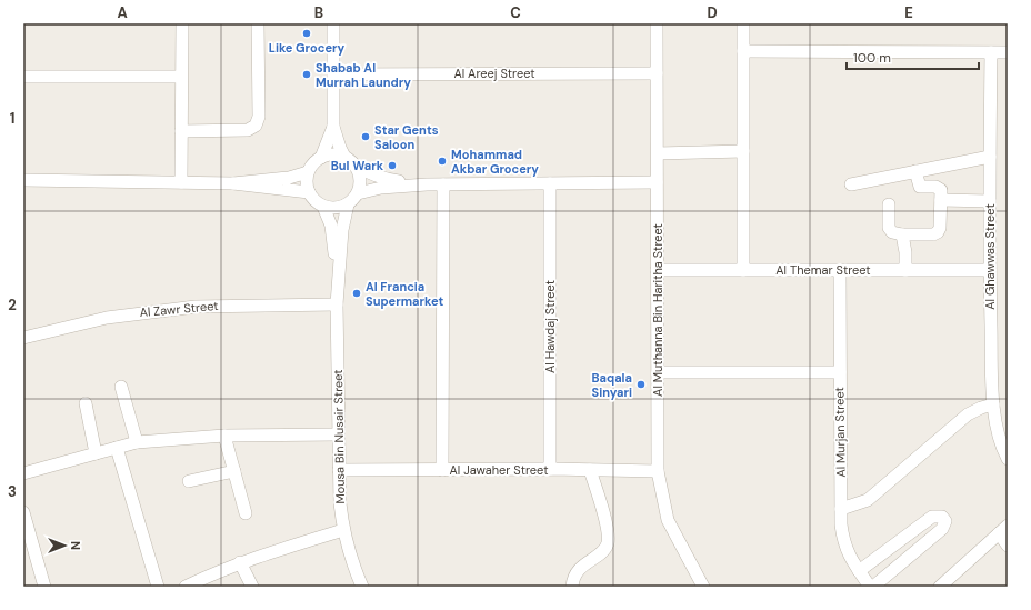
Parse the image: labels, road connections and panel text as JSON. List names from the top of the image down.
{
  "streets": {
    "street": [
      "Al Areej Street",
      "Al Ghawwas Street",
      "Al Themar Street",
      "Al Zawr Street",
      "Al Muthanna Bin Haritha Street",
      "Al Hawdaj Street",
      "Al Murjan Street",
      "Mousa Bin Nusair Street",
      "Al Jawaher Street"
    ]
  },
  "crossings": [
    ["Al Areej Street", "Al Muthanna Bin Haritha Street"],
    ["Al Ghawwas Street", "Al Themar Street"],
    ["Al Themar Street", "Al Muthanna Bin Haritha Street"],
    ["Al Themar Street", "Al Murjan Street"],
    ["Al Zawr Street", "Mousa Bin Nusair Street"],
    ["Al Muthanna Bin Haritha Street", "Al Jawaher Street"],
    ["Al Hawdaj Street", "Al Jawaher Street"],
    ["Mousa Bin Nusair Street", "Al Jawaher Street"]
  ],
  "places": [
    "Like Grocery",
    "Shabab Al Murrah Laundry",
    "Star Gents Saloon",
    "Mohammad Akbar Grocery",
    "Bul Wark",
    "Al Francia Supermarket",
    "Baqala Sinyari"
  ],
  "scale_bar": "100 m",
  "north": "right",
  "grid": {
    "columns": [
      "A",
      "B",
      "C",
      "D",
      "E"
    ],
    "rows": ["1", "2", "3"]
  }
}
